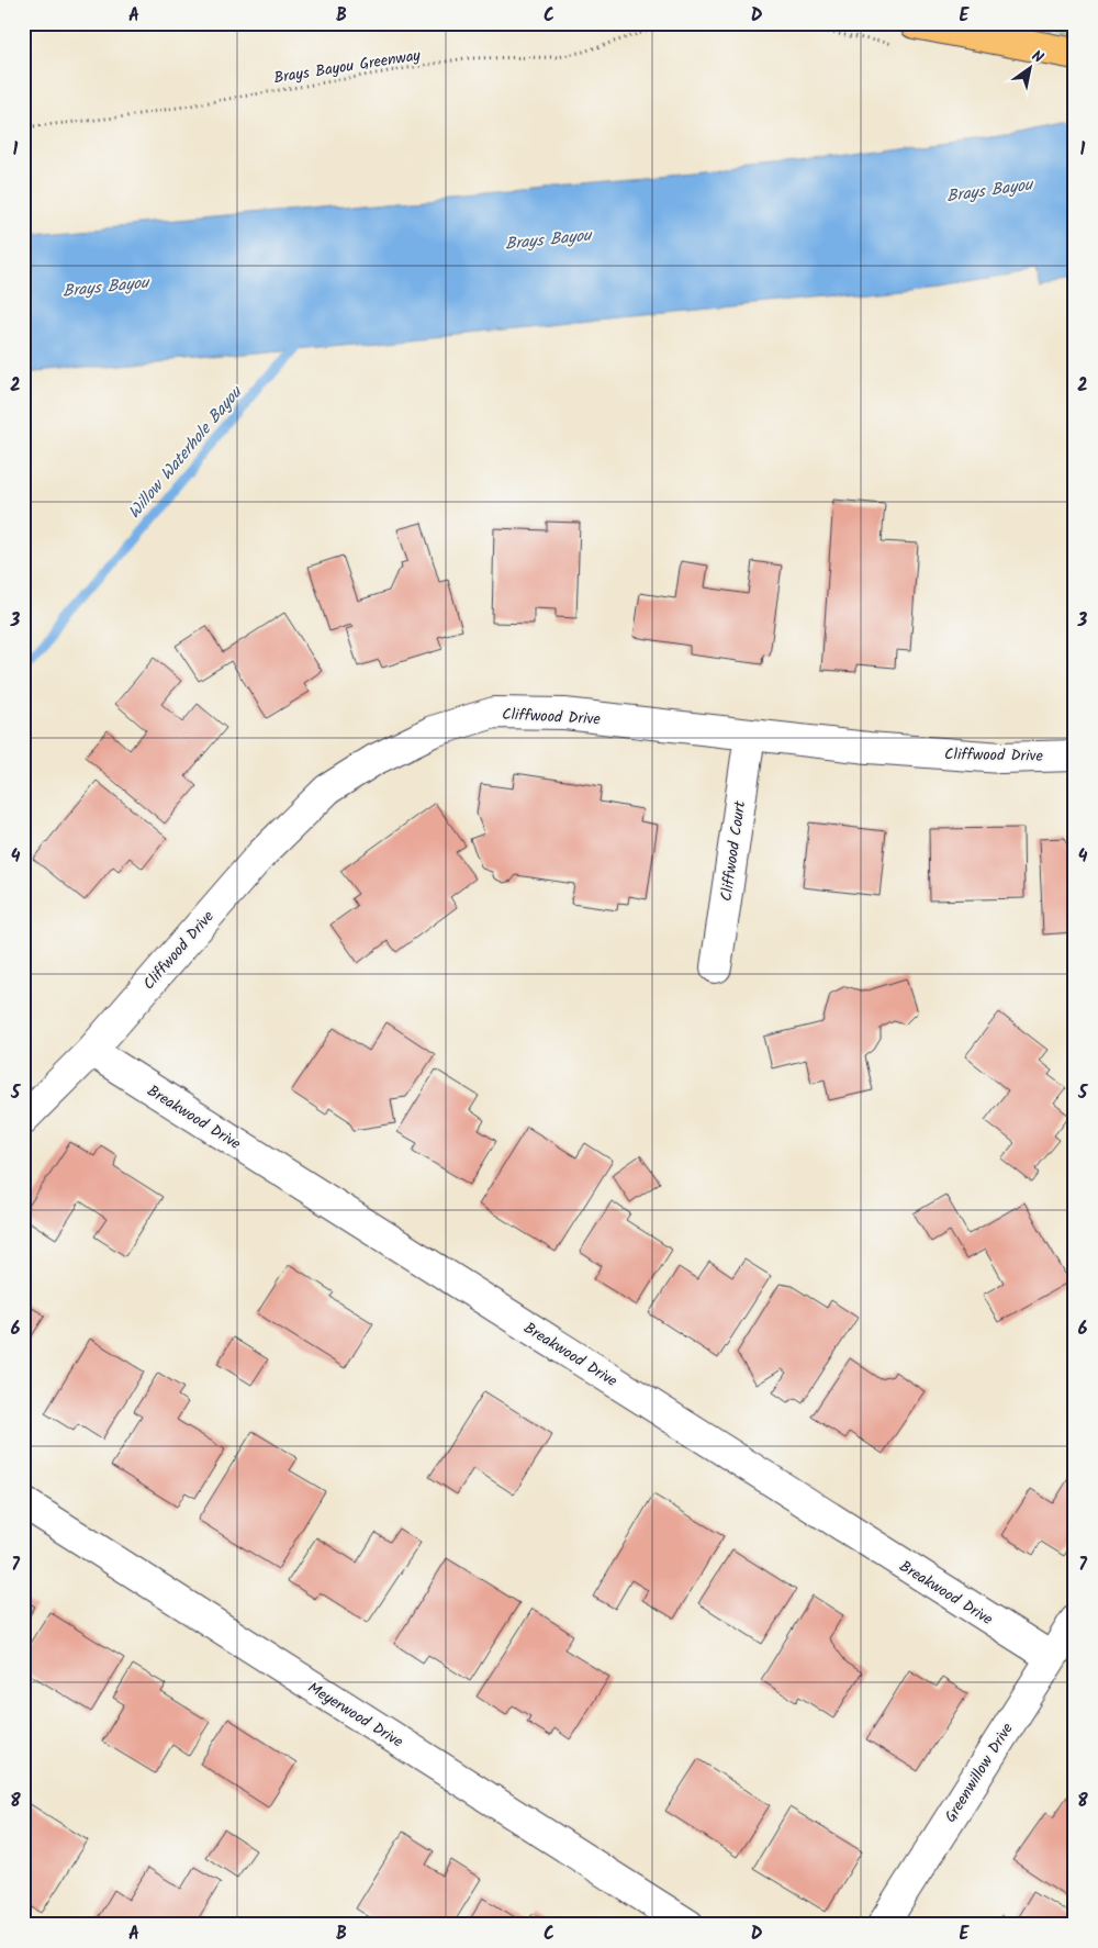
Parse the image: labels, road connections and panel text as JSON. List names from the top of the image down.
{
  "streets": {
    "street": [
      "Cliffwood Drive",
      "Cliffwood Court",
      "Breakwood Drive",
      "Meyerwood Drive",
      "Greenwillow Drive"
    ],
    "path": ["Brays Bayou Greenway"]
  },
  "crossings": [
    ["Cliffwood Drive", "Cliffwood Court"],
    ["Cliffwood Drive", "Breakwood Drive"],
    ["Breakwood Drive", "Greenwillow Drive"]
  ],
  "water": ["Brays Bayou", "Willow Waterhole Bayou"],
  "north": "top right",
  "grid": {
    "columns": [
      "A",
      "B",
      "C",
      "D",
      "E"
    ],
    "rows": [
      "1",
      "2",
      "3",
      "4",
      "5",
      "6",
      "7",
      "8"
    ]
  }
}
